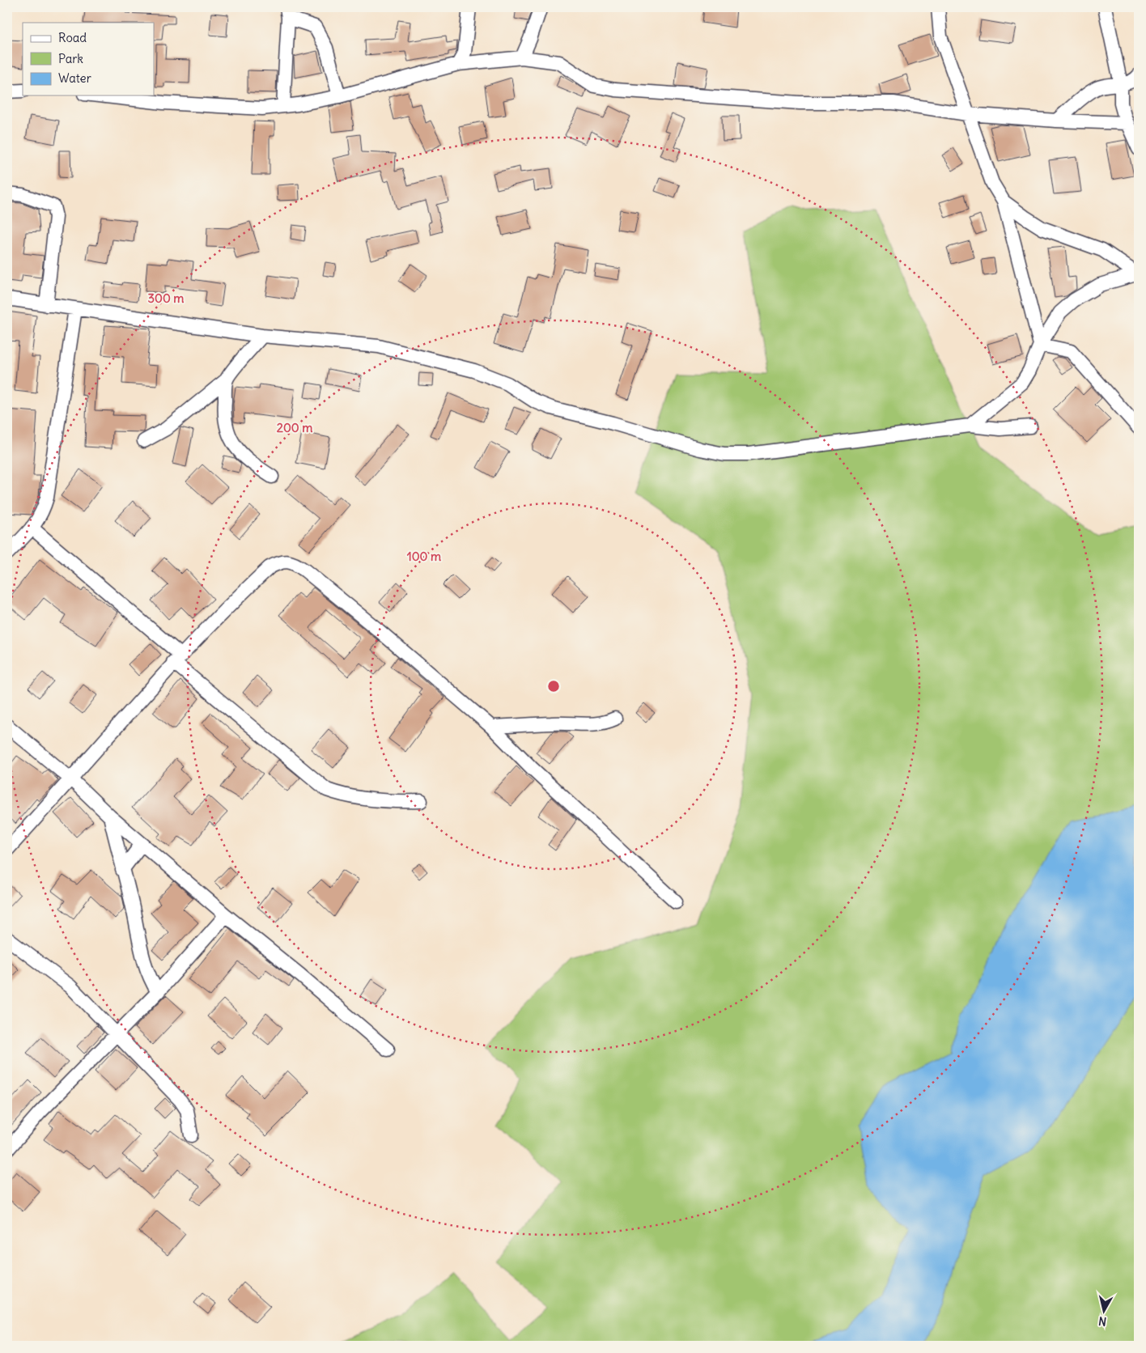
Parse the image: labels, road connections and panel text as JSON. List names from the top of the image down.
{
  "legend": ["Road", "Park", "Water"],
  "north": "bottom",
  "rings": ["300 m", "200 m", "100 m"]
}
